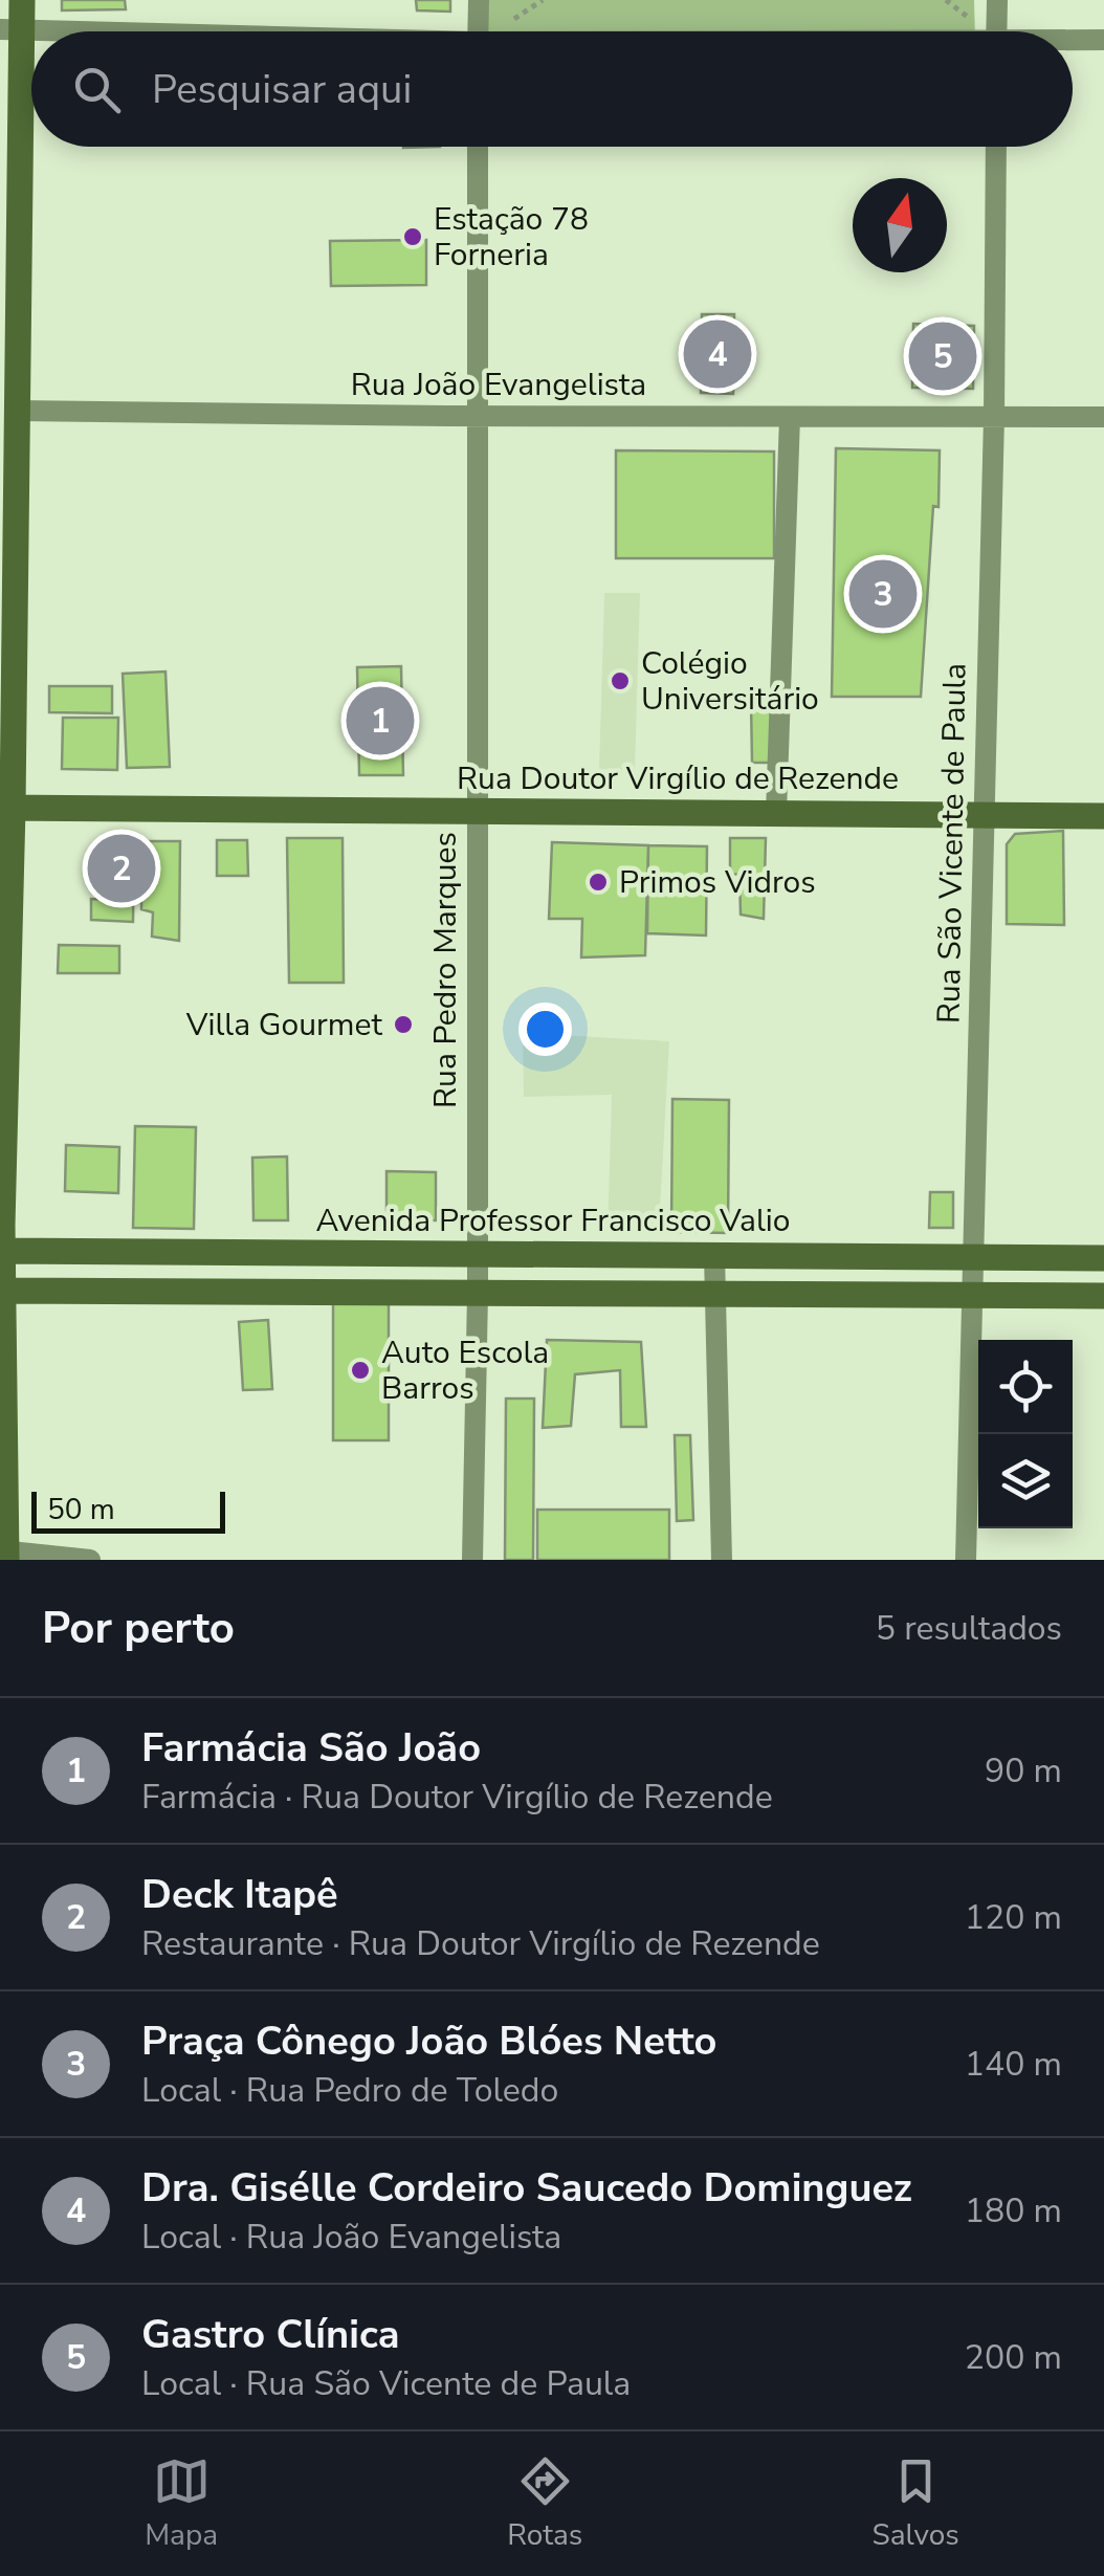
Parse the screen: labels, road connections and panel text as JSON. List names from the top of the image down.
{
  "streets": {
    "main road": ["Rua Doutor Virgílio de Rezende", "Avenida Professor Francisco Valio"],
    "street": ["Rua João Evangelista", "Rua São Vicente de Paula", "Rua Pedro Marques"]
  },
  "crossings": [
    ["Rua João Evangelista", "Rua São Vicente de Paula"],
    ["Rua João Evangelista", "Rua Pedro Marques"],
    ["Rua Doutor Virgílio de Rezende", "Rua São Vicente de Paula"],
    ["Rua Doutor Virgílio de Rezende", "Rua Pedro Marques"],
    ["Rua São Vicente de Paula", "Avenida Professor Francisco Valio"],
    ["Rua Pedro Marques", "Avenida Professor Francisco Valio"]
  ],
  "places": [
    "Estação 78 Forneria",
    "Colégio Universitário",
    "Primos Vidros",
    "Villa Gourmet",
    "Auto Escola Barros"
  ],
  "scale_bar": "50 m",
  "north": "top",
  "page": {
    "search": "Pesquisar aqui",
    "pins": [
      "4",
      "5",
      "3",
      "1",
      "2"
    ],
    "scale": "50 m",
    "heading": ["Por perto", "5 resultados"],
    "list": [
      {
        "mark": "1",
        "name": "Farmácia São João",
        "note": "Farmácia · Rua Doutor Virgílio de Rezende",
        "value": "90 m"
      },
      {
        "mark": "2",
        "name": "Deck Itapê",
        "note": "Restaurante · Rua Doutor Virgílio de Rezende",
        "value": "120 m"
      },
      {
        "mark": "3",
        "name": "Praça Cônego João Blóes Netto",
        "note": "Local · Rua Pedro de Toledo",
        "value": "140 m"
      },
      {
        "mark": "4",
        "name": "Dra. Gisélle Cordeiro Saucedo Dominguez",
        "note": "Local · Rua João Evangelista",
        "value": "180 m"
      },
      {
        "mark": "5",
        "name": "Gastro Clínica",
        "note": "Local · Rua São Vicente de Paula",
        "value": "200 m"
      }
    ],
    "nav": ["Mapa", "Rotas", "Salvos"]
  }
}
